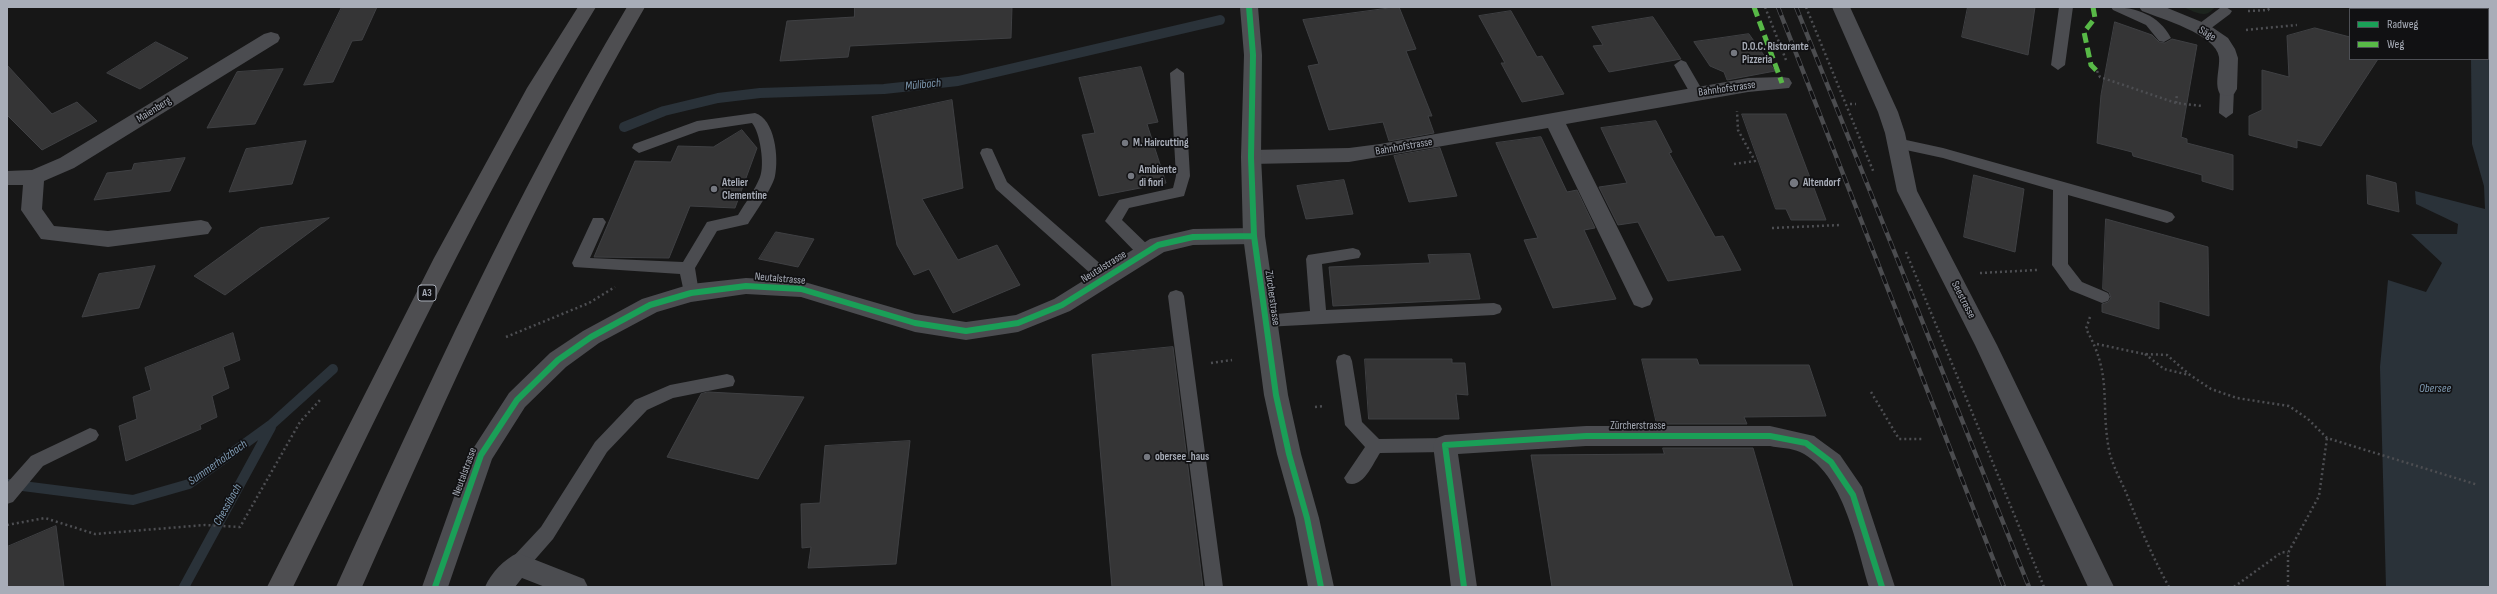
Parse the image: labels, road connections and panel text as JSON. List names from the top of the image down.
{
  "streets": {
    "highway": ["A3"],
    "main road": ["Zürcherstrasse"],
    "street": [
      "Säge",
      "Bahnhofstrasse",
      "Maienberg",
      "Neutalstrasse",
      "Seestrasse"
    ]
  },
  "crossings": [
    ["Bahnhofstrasse", "Zürcherstrasse"],
    ["Neutalstrasse", "Zürcherstrasse"]
  ],
  "water": [
    "Mülibach",
    "Obersee",
    "Summerholzbach",
    "Chessibach"
  ],
  "places": [
    "D.O.C. Ristorante Pizzeria",
    "M. Haircutting",
    "Ambiente di fiori",
    "Altendorf",
    "Atelier Clementine",
    "obersee_haus"
  ],
  "legend": ["Radweg", "Weg"]
}
